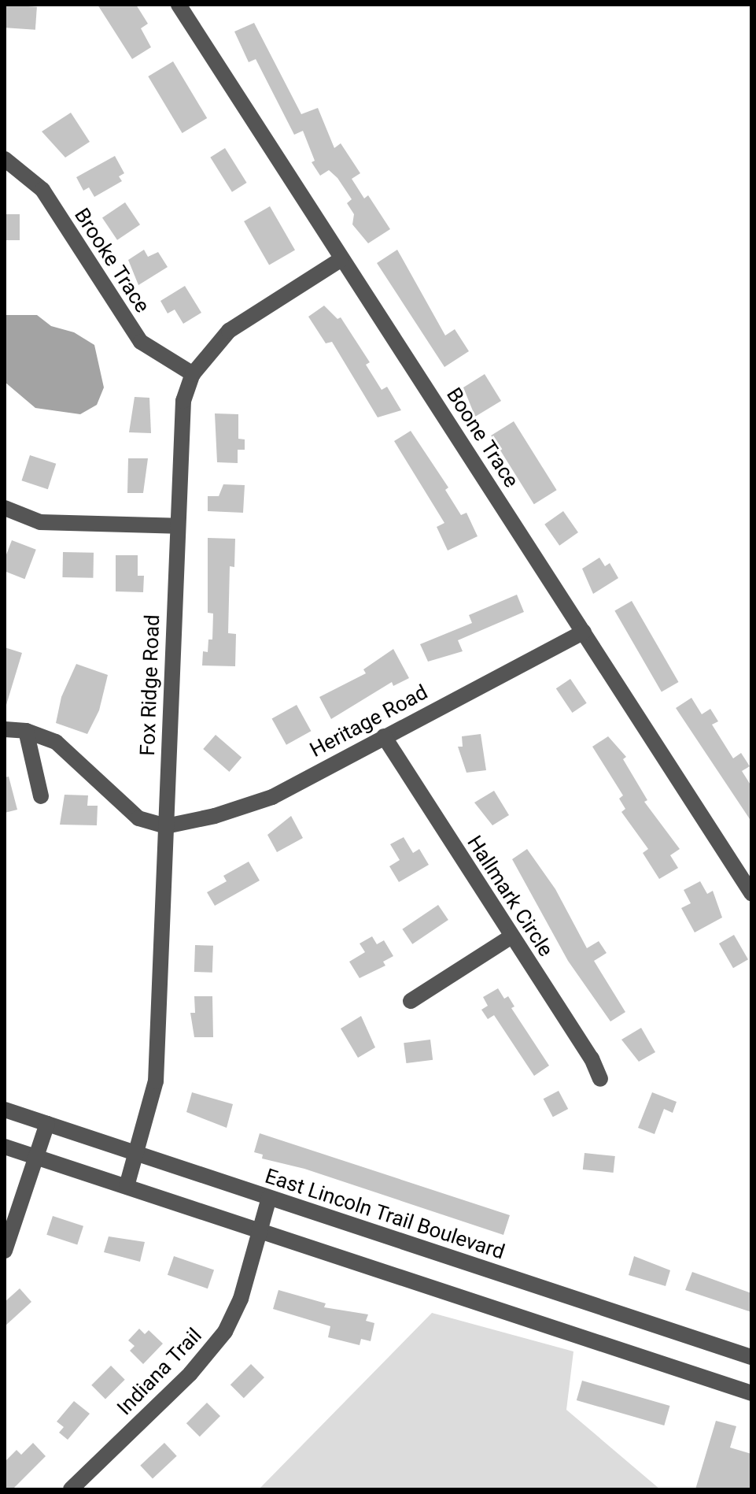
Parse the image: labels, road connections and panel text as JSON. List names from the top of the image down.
{
  "streets": {
    "street": [
      "Brooke Trace",
      "Boone Trace",
      "Fox Ridge Road",
      "Heritage Road",
      "Hallmark Circle",
      "East Lincoln Trail Boulevard",
      "Indiana Trail"
    ]
  },
  "crossings": [
    ["Brooke Trace", "Fox Ridge Road"],
    ["Boone Trace", "Fox Ridge Road"],
    ["Boone Trace", "Heritage Road"],
    ["Fox Ridge Road", "Heritage Road"],
    ["Fox Ridge Road", "East Lincoln Trail Boulevard"],
    ["Heritage Road", "Hallmark Circle"],
    ["East Lincoln Trail Boulevard", "Indiana Trail"]
  ]
}
